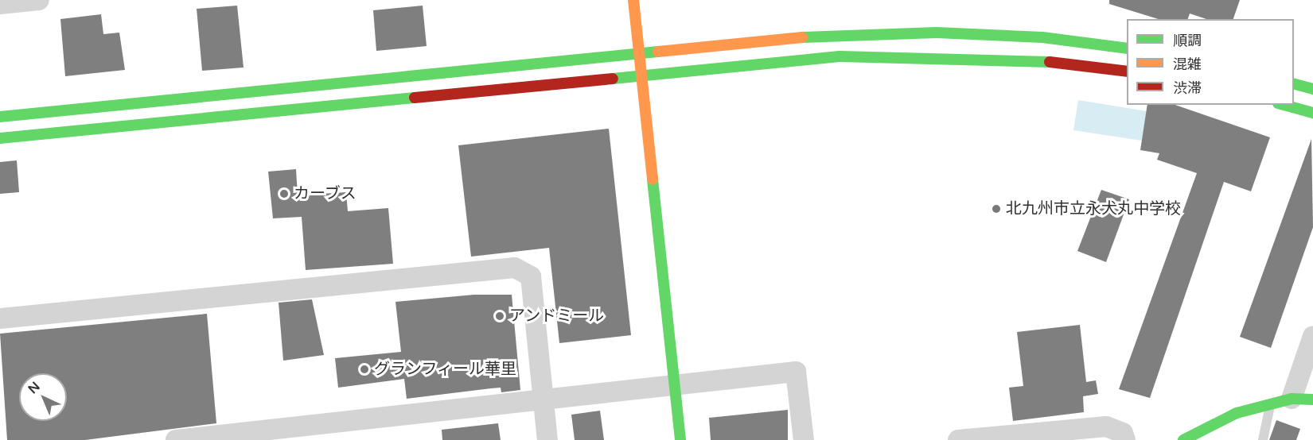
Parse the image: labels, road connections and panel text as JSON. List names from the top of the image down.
{
  "places": [
    "カーブス",
    "北九州市立永犬丸中学校",
    "アンドミール",
    "グランフィール華里"
  ],
  "legend": ["順調", "混雑", "渋滞"],
  "north": "top left"
}
